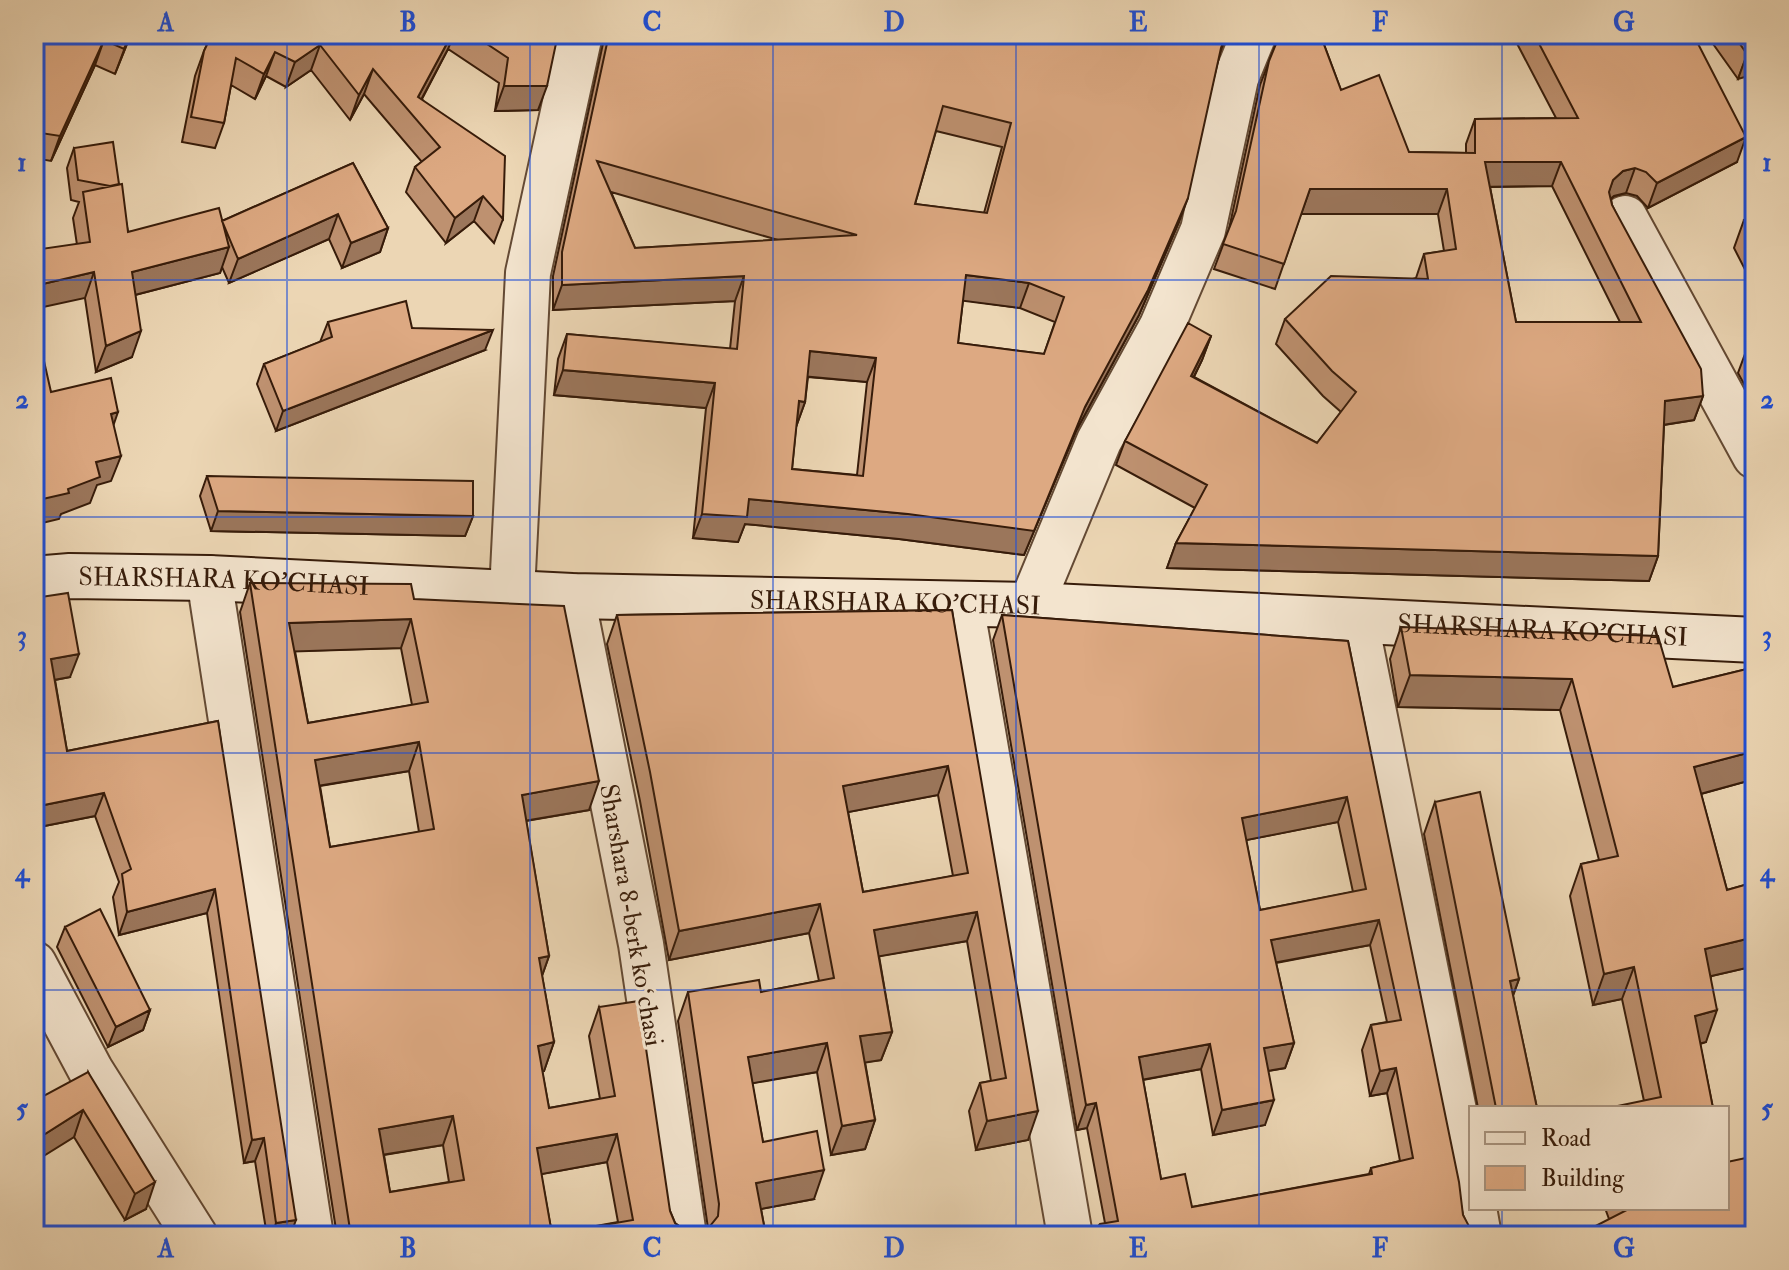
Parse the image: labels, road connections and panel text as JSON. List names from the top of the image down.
{
  "streets": {
    "street": ["SHARSHARA KO'CHASI", "Sharshara 8-berk koʻchasi"]
  },
  "crossings": [
    ["SHARSHARA KO'CHASI", "Sharshara 8-berk koʻchasi"]
  ],
  "legend": ["Road", "Building"],
  "grid": {
    "columns": [
      "A",
      "B",
      "C",
      "D",
      "E",
      "F",
      "G"
    ],
    "rows": [
      "1",
      "2",
      "3",
      "4",
      "5"
    ]
  }
}
